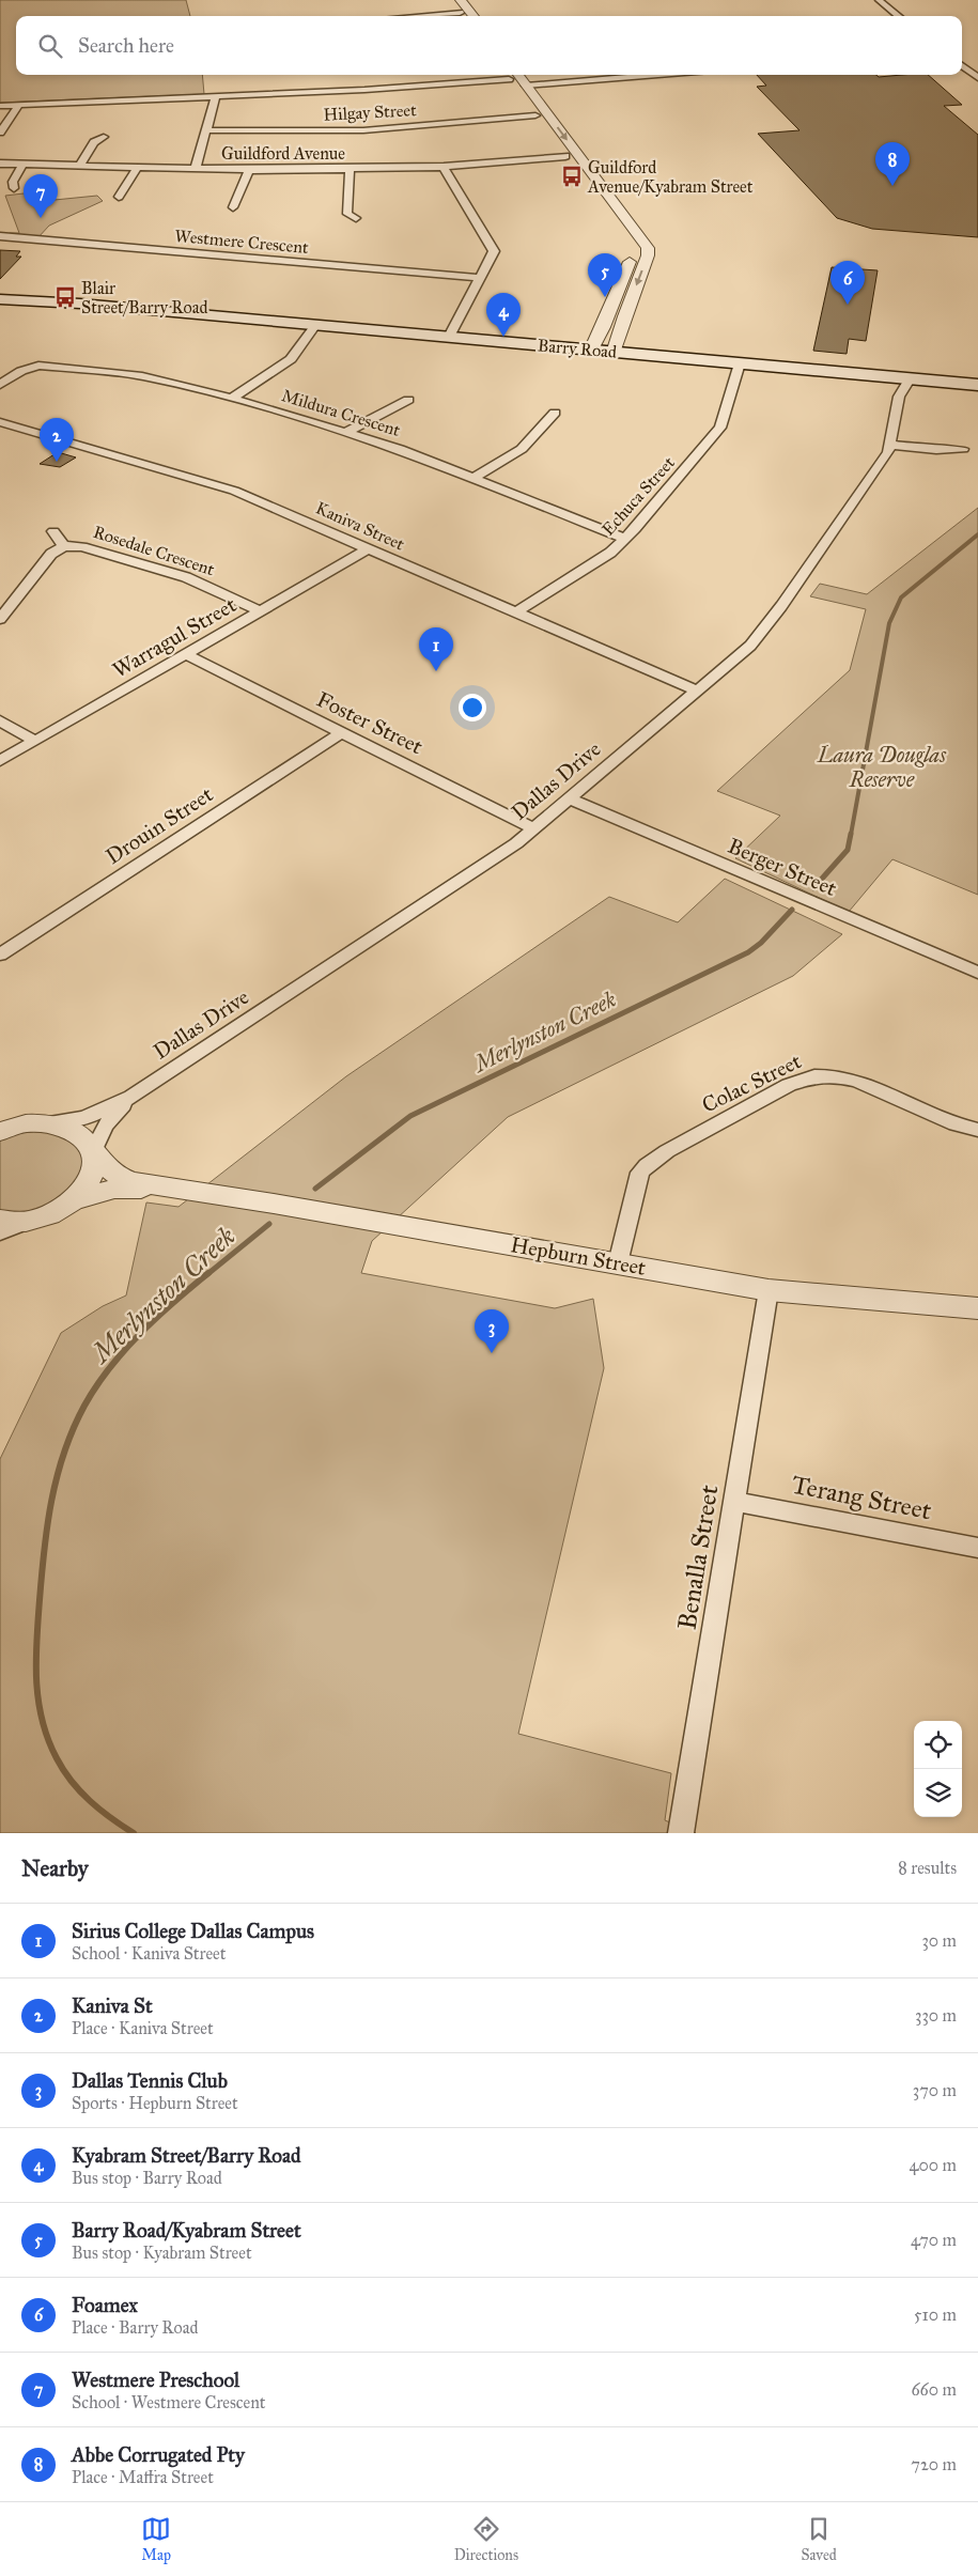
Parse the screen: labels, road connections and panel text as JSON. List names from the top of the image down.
{
  "streets": {
    "main road": ["Barry Road"],
    "street": [
      "Hilgay Street",
      "Guildford Avenue",
      "Westmere Crescent",
      "Mildura Crescent",
      "Echuca Street",
      "Kaniva Street",
      "Rosedale Crescent",
      "Warragul Street",
      "Foster Street",
      "Dallas Drive",
      "Drouin Street",
      "Berger Street",
      "Colac Street",
      "Hepburn Street",
      "Terang Street",
      "Benalla Street"
    ]
  },
  "crossings": [
    ["Barry Road", "Echuca Street"],
    ["Barry Road", "Dallas Drive"],
    ["Mildura Crescent", "Echuca Street"],
    ["Echuca Street", "Kaniva Street"],
    ["Kaniva Street", "Warragul Street"],
    ["Kaniva Street", "Dallas Drive"],
    ["Rosedale Crescent", "Warragul Street"],
    ["Warragul Street", "Foster Street"],
    ["Foster Street", "Dallas Drive"],
    ["Foster Street", "Drouin Street"],
    ["Dallas Drive", "Berger Street"],
    ["Dallas Drive", "Hepburn Street"],
    ["Colac Street", "Hepburn Street"],
    ["Hepburn Street", "Benalla Street"],
    ["Terang Street", "Benalla Street"]
  ],
  "water": ["Merlynston Creek"],
  "parks": ["Laura Douglas Reserve"],
  "places": {
    "bus stop": ["Guildford Avenue/Kyabram Street", "Blair Street/Barry Road"]
  },
  "page": {
    "search": "Search here",
    "pins": [
      "8",
      "7",
      "5",
      "6",
      "4",
      "2",
      "1",
      "3"
    ],
    "heading": ["Nearby", "8 results"],
    "list": [
      {
        "mark": "1",
        "name": "Sirius College Dallas Campus",
        "note": "School · Kaniva Street",
        "value": "30 m"
      },
      {
        "mark": "2",
        "name": "Kaniva St",
        "note": "Place · Kaniva Street",
        "value": "330 m"
      },
      {
        "mark": "3",
        "name": "Dallas Tennis Club",
        "note": "Sports · Hepburn Street",
        "value": "370 m"
      },
      {
        "mark": "4",
        "name": "Kyabram Street/Barry Road",
        "note": "Bus stop · Barry Road",
        "value": "400 m"
      },
      {
        "mark": "5",
        "name": "Barry Road/Kyabram Street",
        "note": "Bus stop · Kyabram Street",
        "value": "470 m"
      },
      {
        "mark": "6",
        "name": "Foamex",
        "note": "Place · Barry Road",
        "value": "510 m"
      },
      {
        "mark": "7",
        "name": "Westmere Preschool",
        "note": "School · Westmere Crescent",
        "value": "660 m"
      },
      {
        "mark": "8",
        "name": "Abbe Corrugated Pty",
        "note": "Place · Maffra Street",
        "value": "720 m"
      }
    ],
    "nav": ["Map", "Directions", "Saved"]
  }
}
